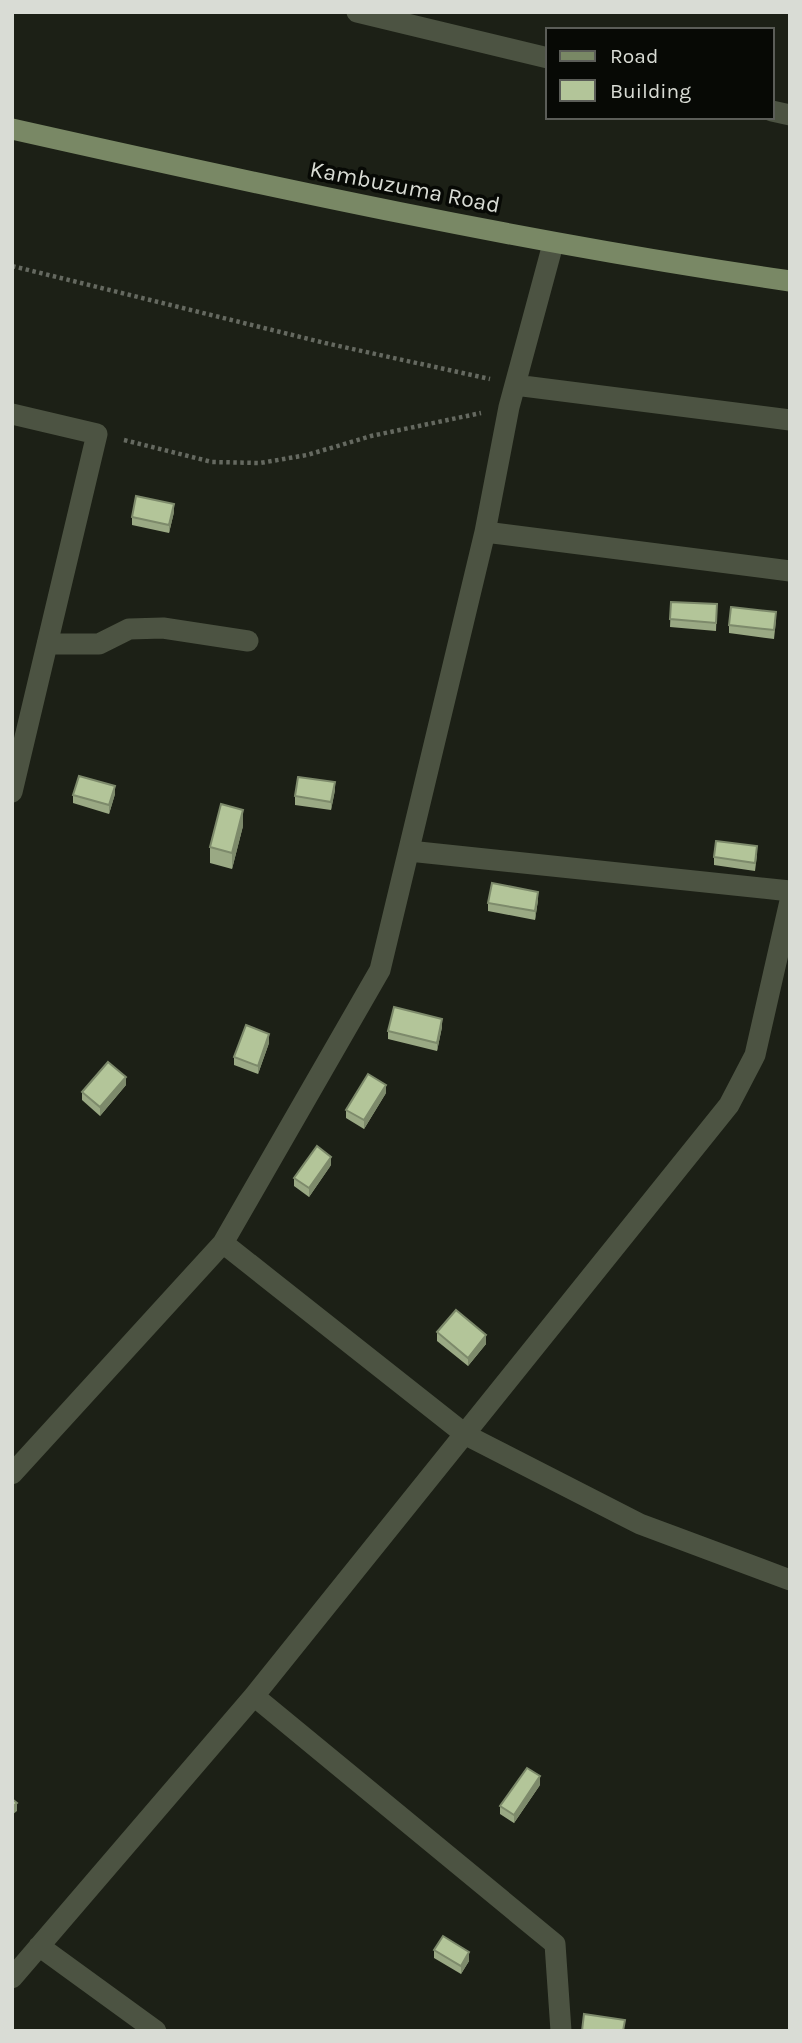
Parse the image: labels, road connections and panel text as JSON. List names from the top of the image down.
{
  "streets": {
    "main road": ["Kambuzuma Road"]
  },
  "legend": ["Road", "Building"]
}
